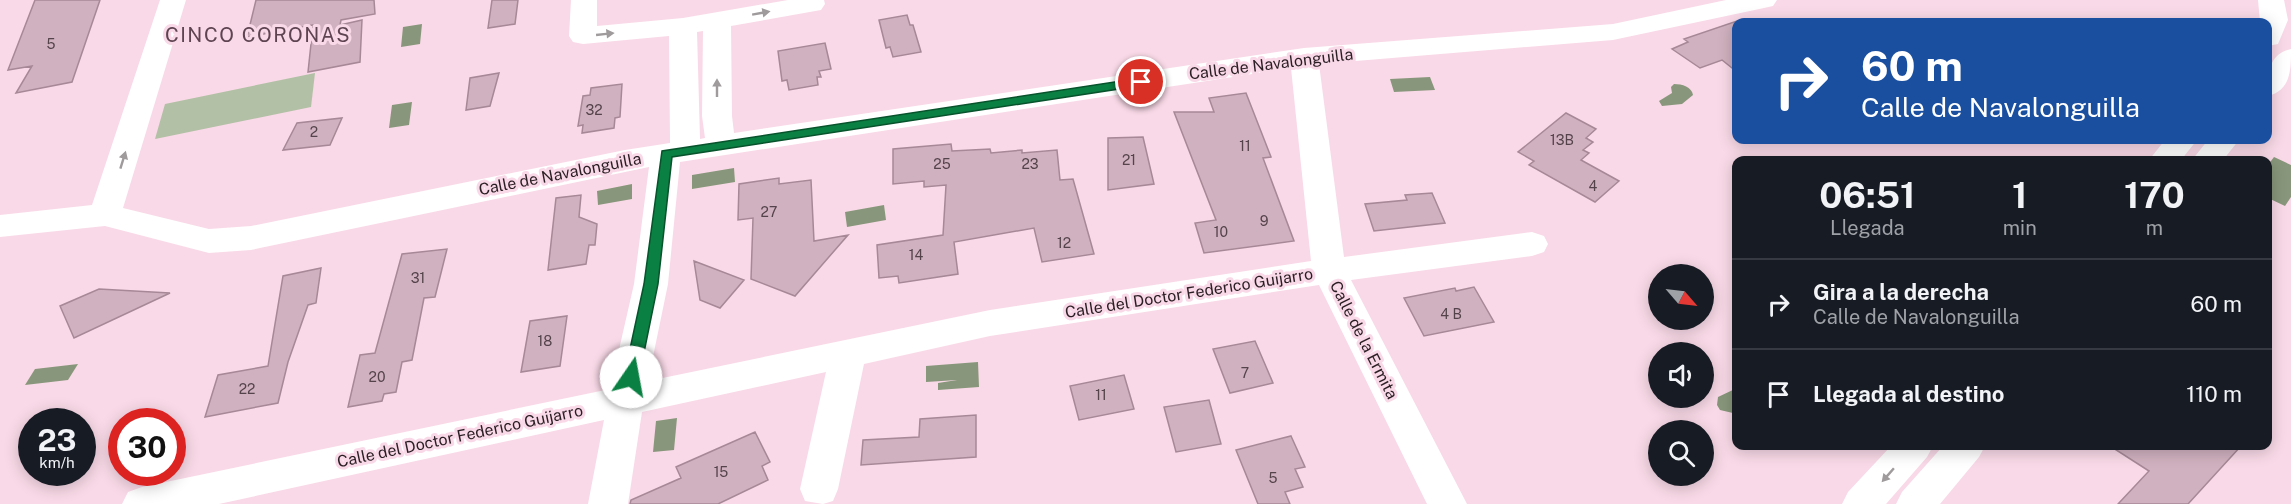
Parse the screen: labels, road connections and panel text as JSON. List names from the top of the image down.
{
  "streets": {
    "main road": ["Calle de Navalonguilla", "Calle del Doctor Federico Guijarro", "Calle de la Ermita"]
  },
  "crossings": [
    ["Calle de Navalonguilla", "Calle de la Ermita"],
    ["Calle del Doctor Federico Guijarro", "Calle de la Ermita"]
  ],
  "districts": ["CINCO CORONAS"],
  "house_numbers": [
    "5",
    "32",
    "2",
    "13B",
    "11",
    "21",
    "25",
    "23",
    "4",
    "27",
    "9",
    "10",
    "12",
    "14",
    "31",
    "4 B",
    "18",
    "7",
    "20",
    "22",
    "11",
    "15",
    "5"
  ],
  "north": "bottom right",
  "page": {
    "turn": ["60 m", "Calle de Navalonguilla"],
    "eta": [
      "06:51",
      "Llegada",
      "1",
      "min",
      "170",
      "m"
    ],
    "list": [
      {
        "name": "Gira a la derecha",
        "note": "Calle de Navalonguilla",
        "value": "60 m"
      },
      {
        "name": "Llegada al destino",
        "value": "110 m"
      }
    ],
    "speed": "23 km/h",
    "limit": "30"
  }
}
